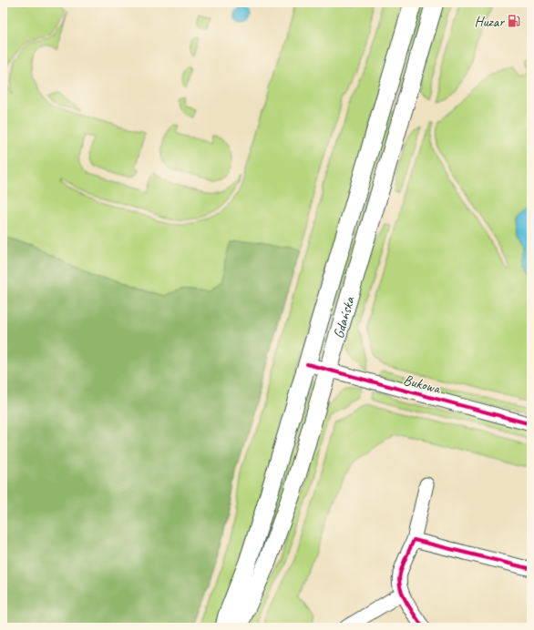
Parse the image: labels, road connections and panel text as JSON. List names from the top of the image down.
{
  "streets": {
    "main road": ["Gdańska"],
    "street": ["Bukowa"]
  },
  "crossings": [
    ["Gdańska", "Bukowa"]
  ],
  "places": {
    "fuel station": ["Huzar"]
  }
}
